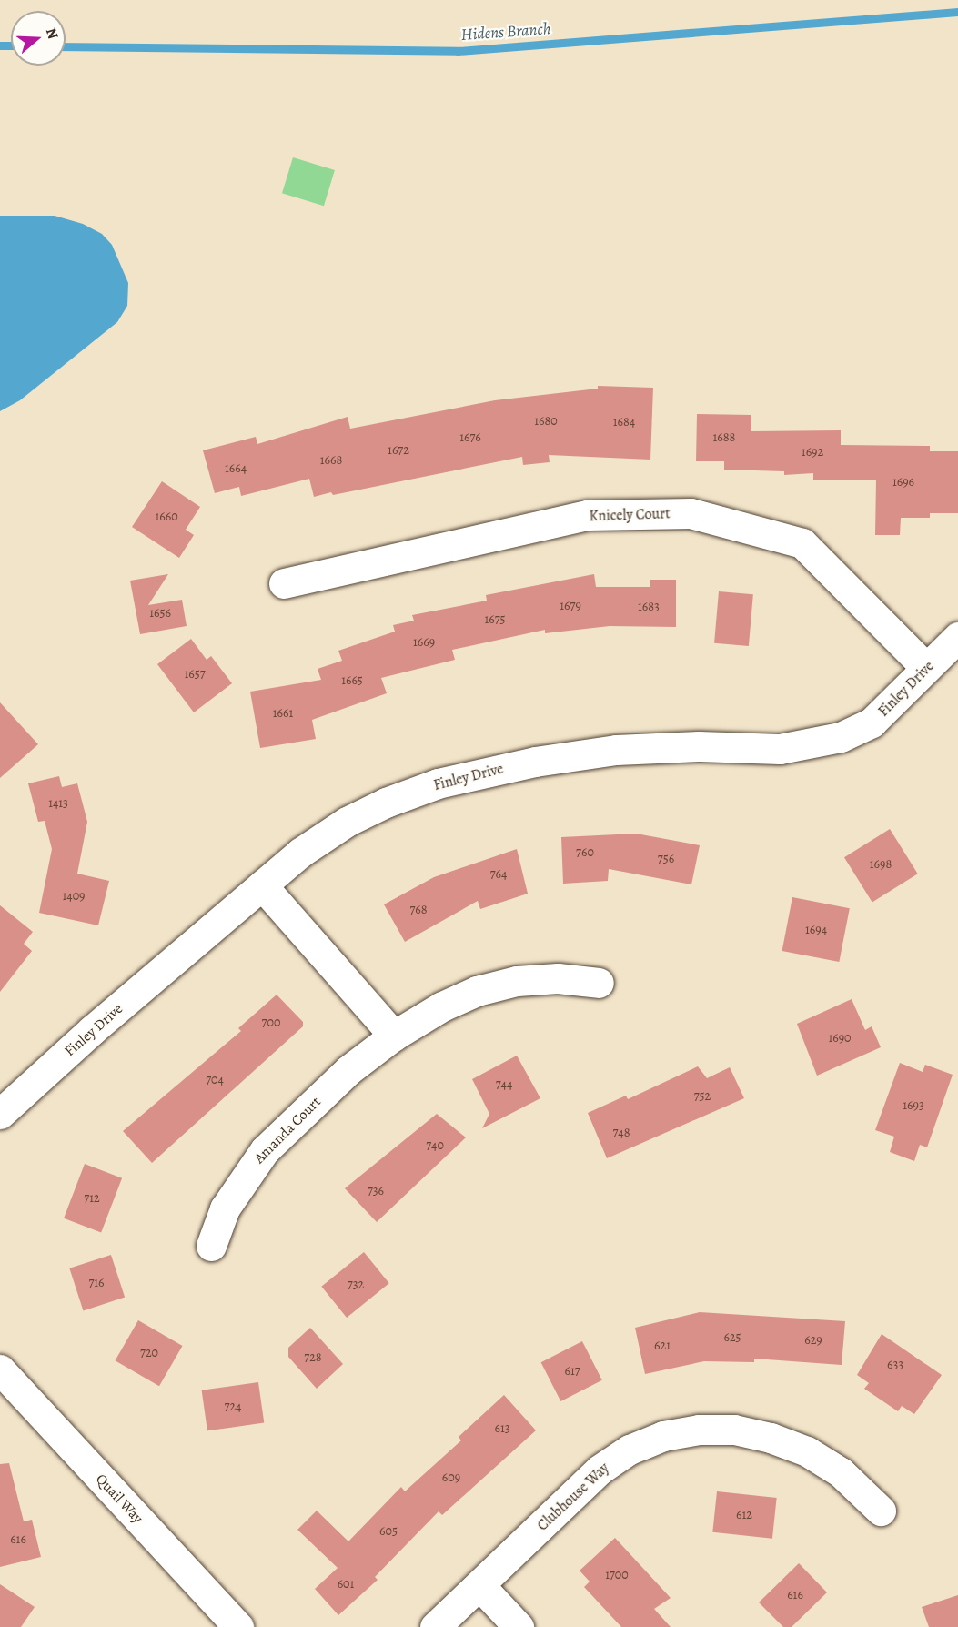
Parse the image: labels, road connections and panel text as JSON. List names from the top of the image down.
{
  "streets": {
    "street": [
      "Knicely Court",
      "Finley Drive",
      "Amanda Court",
      "Clubhouse Way",
      "Quail Way"
    ]
  },
  "crossings": [
    ["Knicely Court", "Finley Drive"]
  ],
  "water": ["Hidens Branch"],
  "house_numbers": [
    "1680",
    "1684",
    "1676",
    "1688",
    "1672",
    "1692",
    "1668",
    "1664",
    "1696",
    "1660",
    "1679",
    "1683",
    "1656",
    "1675",
    "1669",
    "1657",
    "1665",
    "1661",
    "1413",
    "760",
    "756",
    "1698",
    "764",
    "1409",
    "768",
    "1694",
    "700",
    "1690",
    "704",
    "744",
    "752",
    "1693",
    "748",
    "740",
    "736",
    "712",
    "716",
    "732",
    "625",
    "629",
    "621",
    "720",
    "728",
    "633",
    "617",
    "724",
    "613",
    "609",
    "612",
    "605",
    "616",
    "1700",
    "601",
    "616"
  ],
  "north": "right"
}
